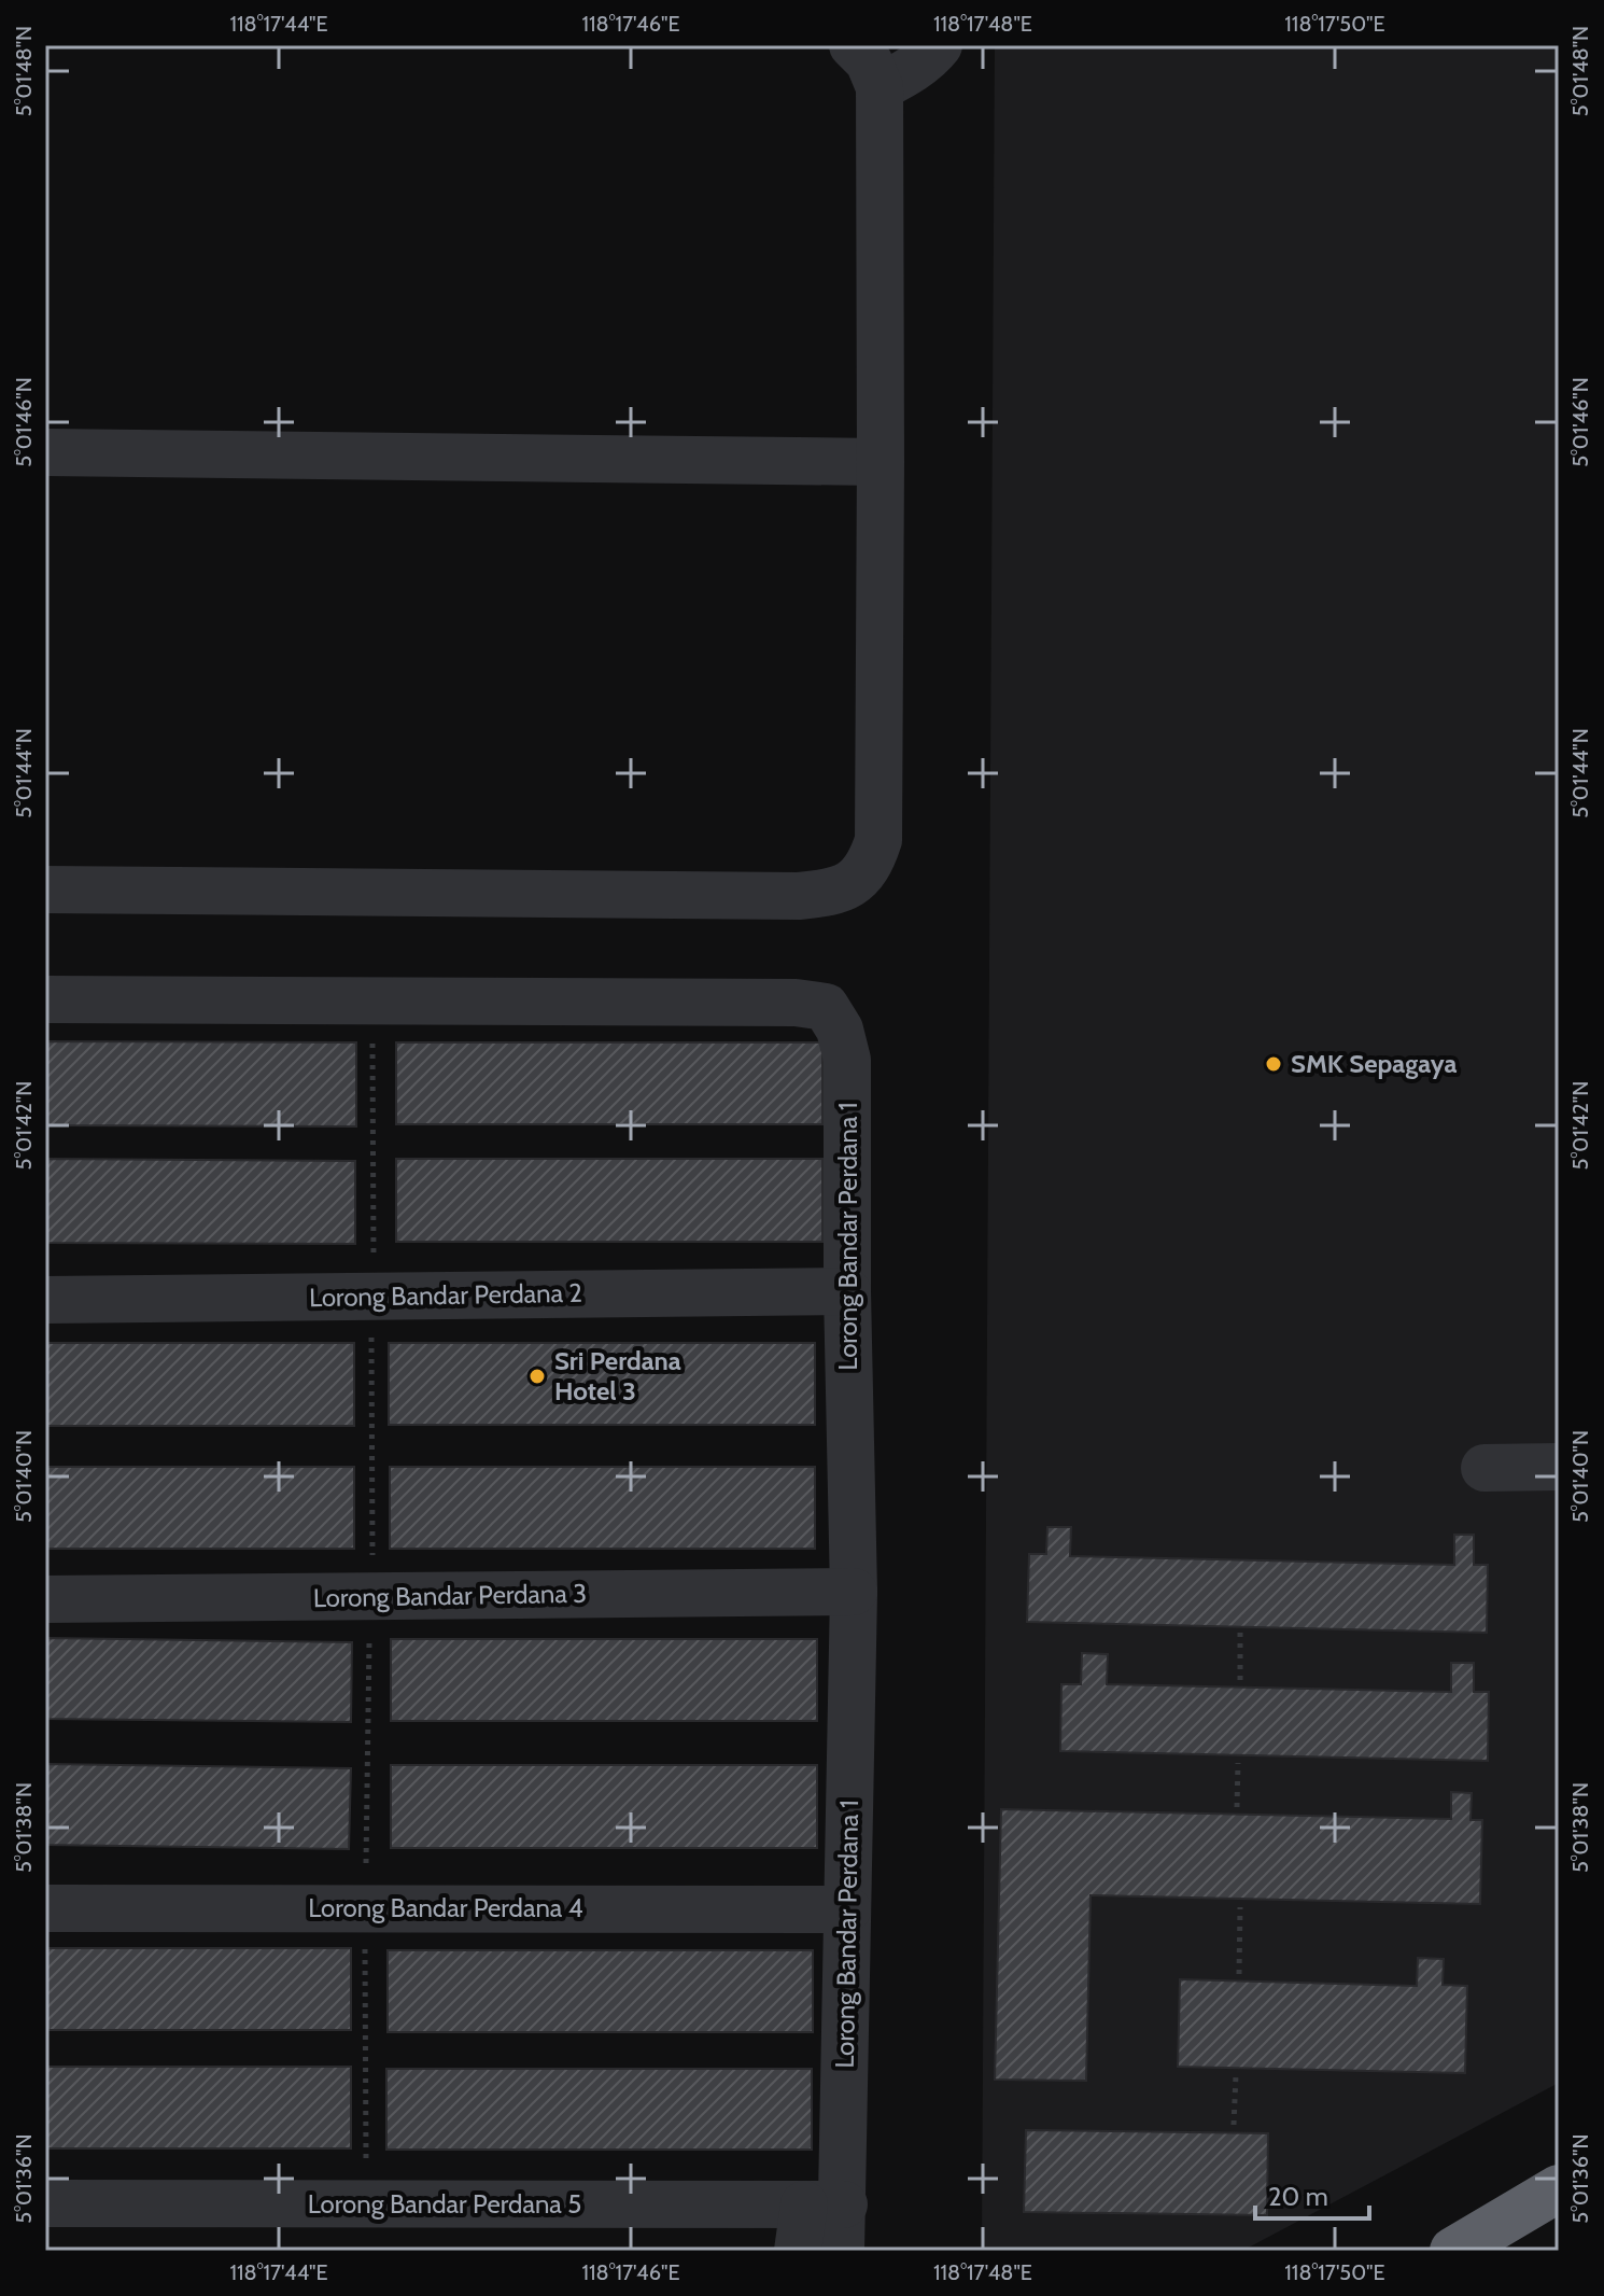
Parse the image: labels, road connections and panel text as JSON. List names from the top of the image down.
{
  "streets": {
    "street": [
      "Lorong Bandar Perdana 1",
      "Lorong Bandar Perdana 2",
      "Lorong Bandar Perdana 3",
      "Lorong Bandar Perdana 4",
      "Lorong Bandar Perdana 5"
    ]
  },
  "crossings": [
    ["Lorong Bandar Perdana 1", "Lorong Bandar Perdana 2"],
    ["Lorong Bandar Perdana 1", "Lorong Bandar Perdana 3"],
    ["Lorong Bandar Perdana 1", "Lorong Bandar Perdana 4"],
    ["Lorong Bandar Perdana 1", "Lorong Bandar Perdana 5"]
  ],
  "places": ["SMK Sepagaya", "Sri Perdana Hotel 3"],
  "scale_bar": "20 m",
  "coordinates": [
    "118°17'44\"E",
    "118°17'46\"E",
    "118°17'48\"E",
    "118°17'50\"E",
    "5°01'48\"N",
    "5°01'46\"N",
    "5°01'44\"N",
    "5°01'42\"N",
    "5°01'40\"N",
    "5°01'38\"N",
    "5°01'36\"N"
  ]
}
